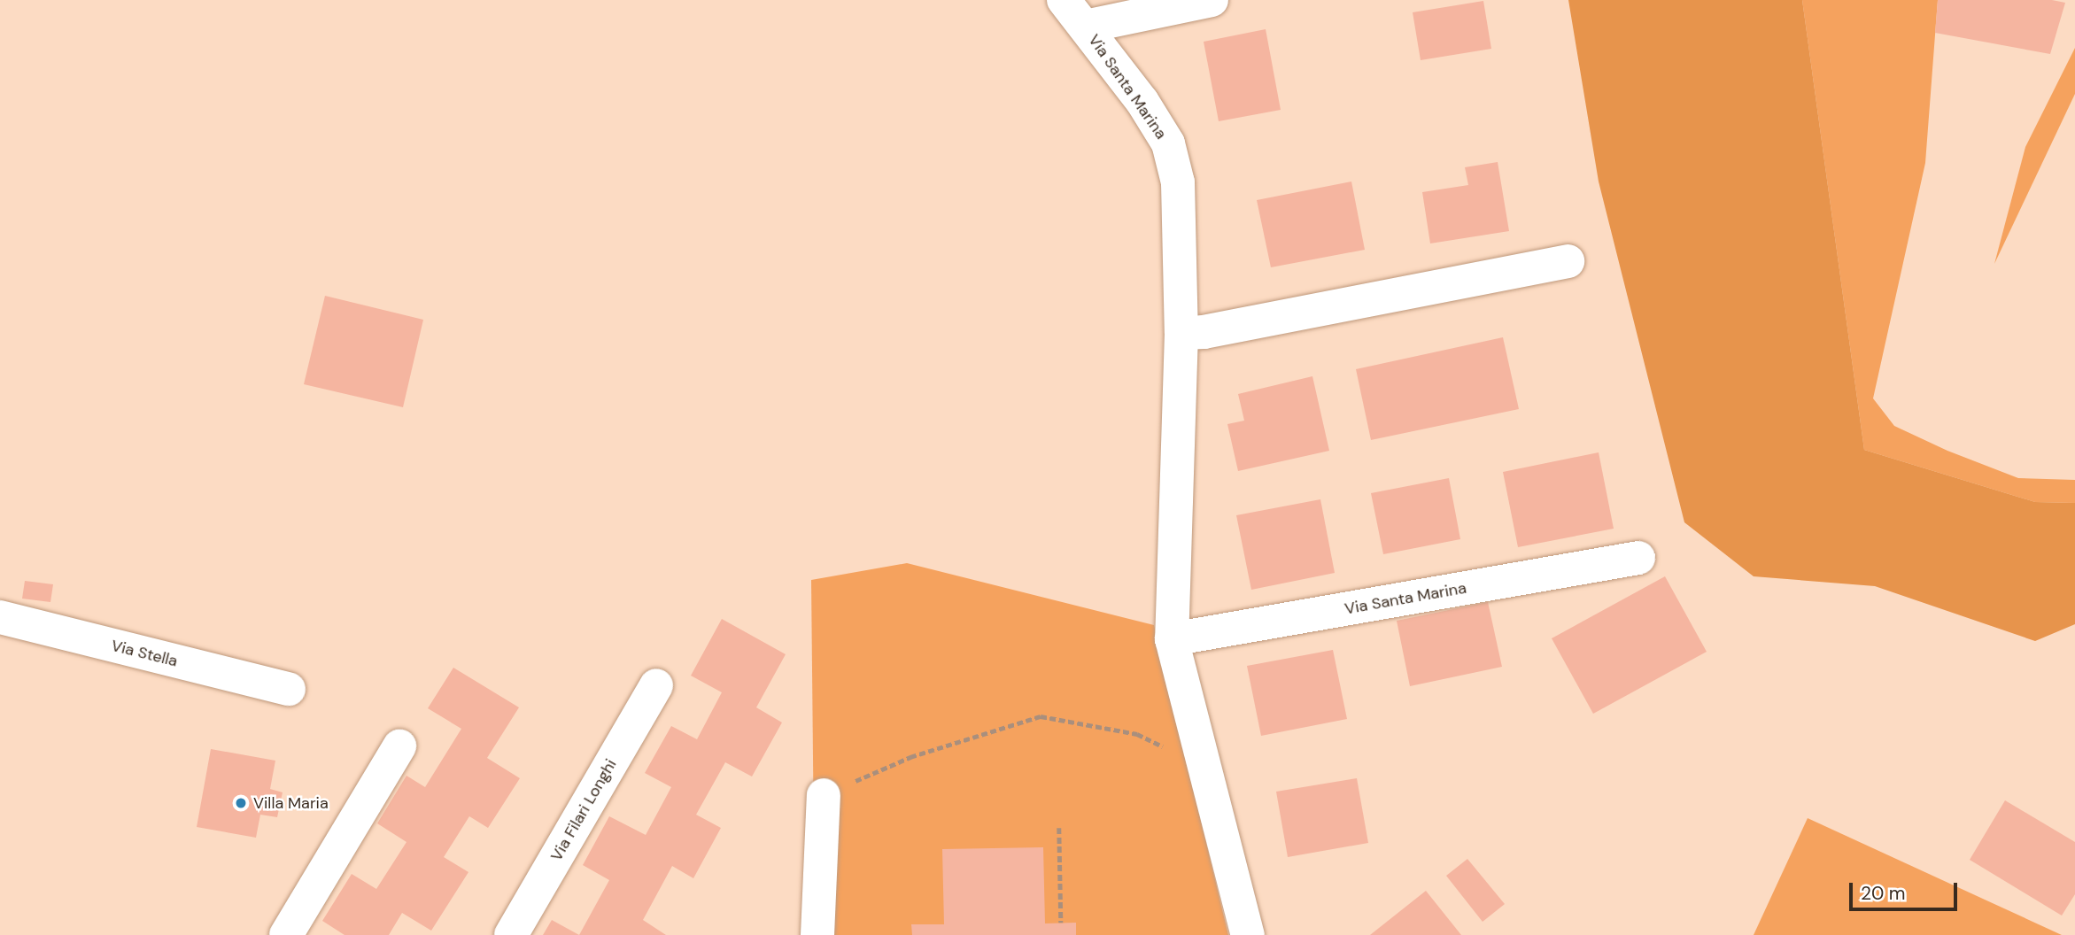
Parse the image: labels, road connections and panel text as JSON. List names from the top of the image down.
{
  "streets": {
    "street": ["Via Santa Marina", "Via Stella", "Via Filari Longhi"]
  },
  "places": ["Villa Maria"],
  "scale_bar": "20 m"
}
